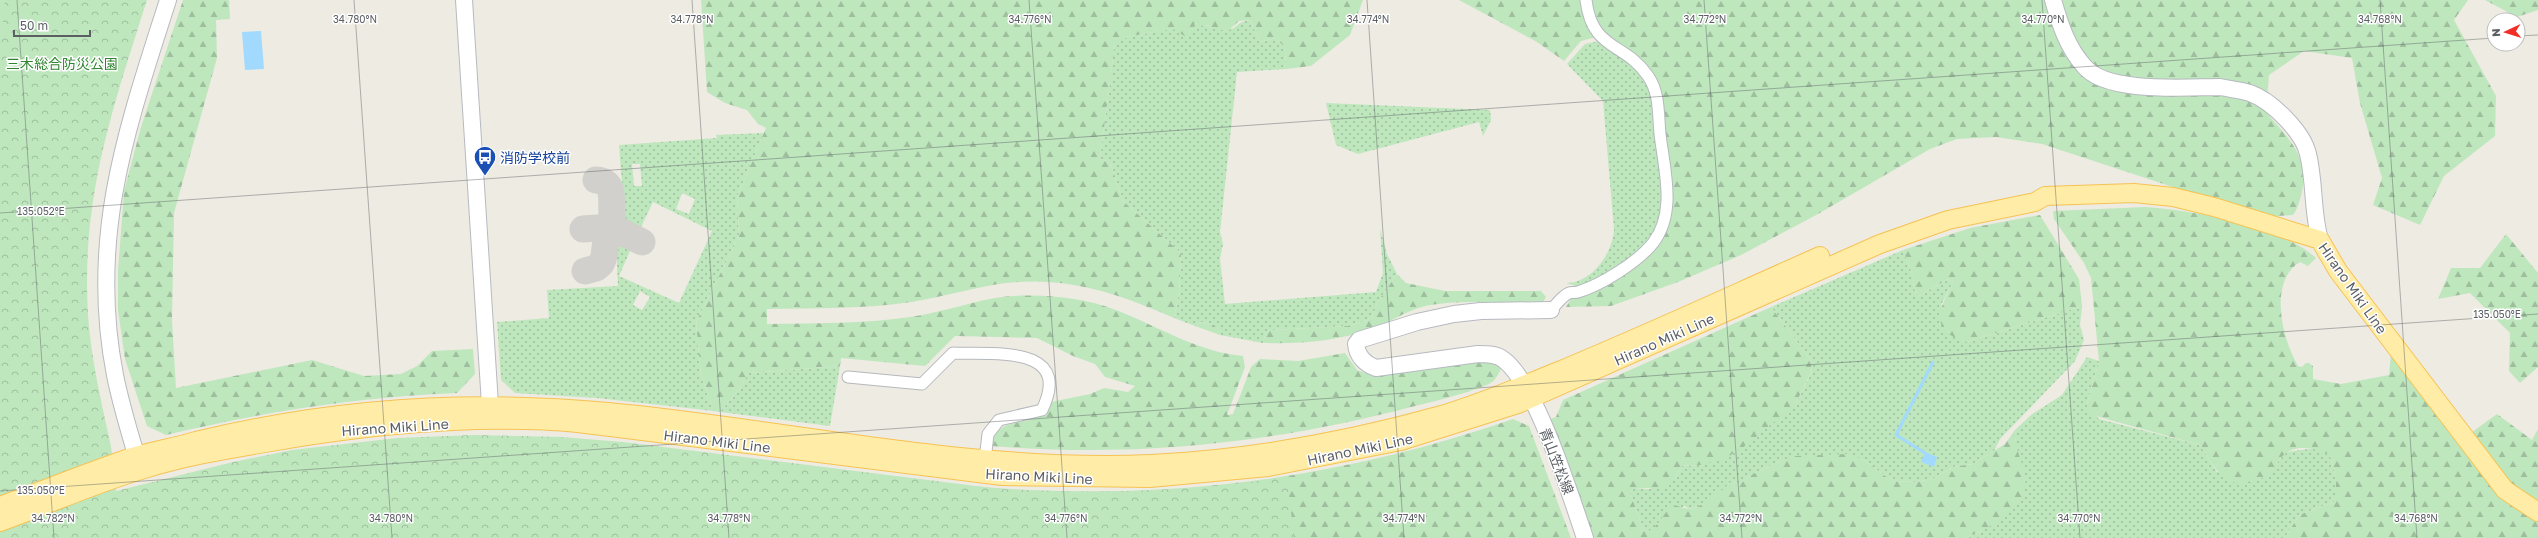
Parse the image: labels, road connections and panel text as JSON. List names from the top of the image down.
{
  "streets": {
    "main road": ["Hirano Miki Line"],
    "street": ["青山笠松線"]
  },
  "crossings": [
    ["Hirano Miki Line", "青山笠松線"]
  ],
  "parks": ["三木総合防災公園"],
  "places": {
    "bus stop": ["消防学校前"]
  },
  "scale_bar": "50 m",
  "north": "left",
  "coordinates": [
    "34.780°N",
    "34.778°N",
    "34.776°N",
    "34.774°N",
    "34.772°N",
    "34.770°N",
    "34.768°N",
    "135.052°E",
    "135.050°E",
    "34.782°N"
  ]
}
